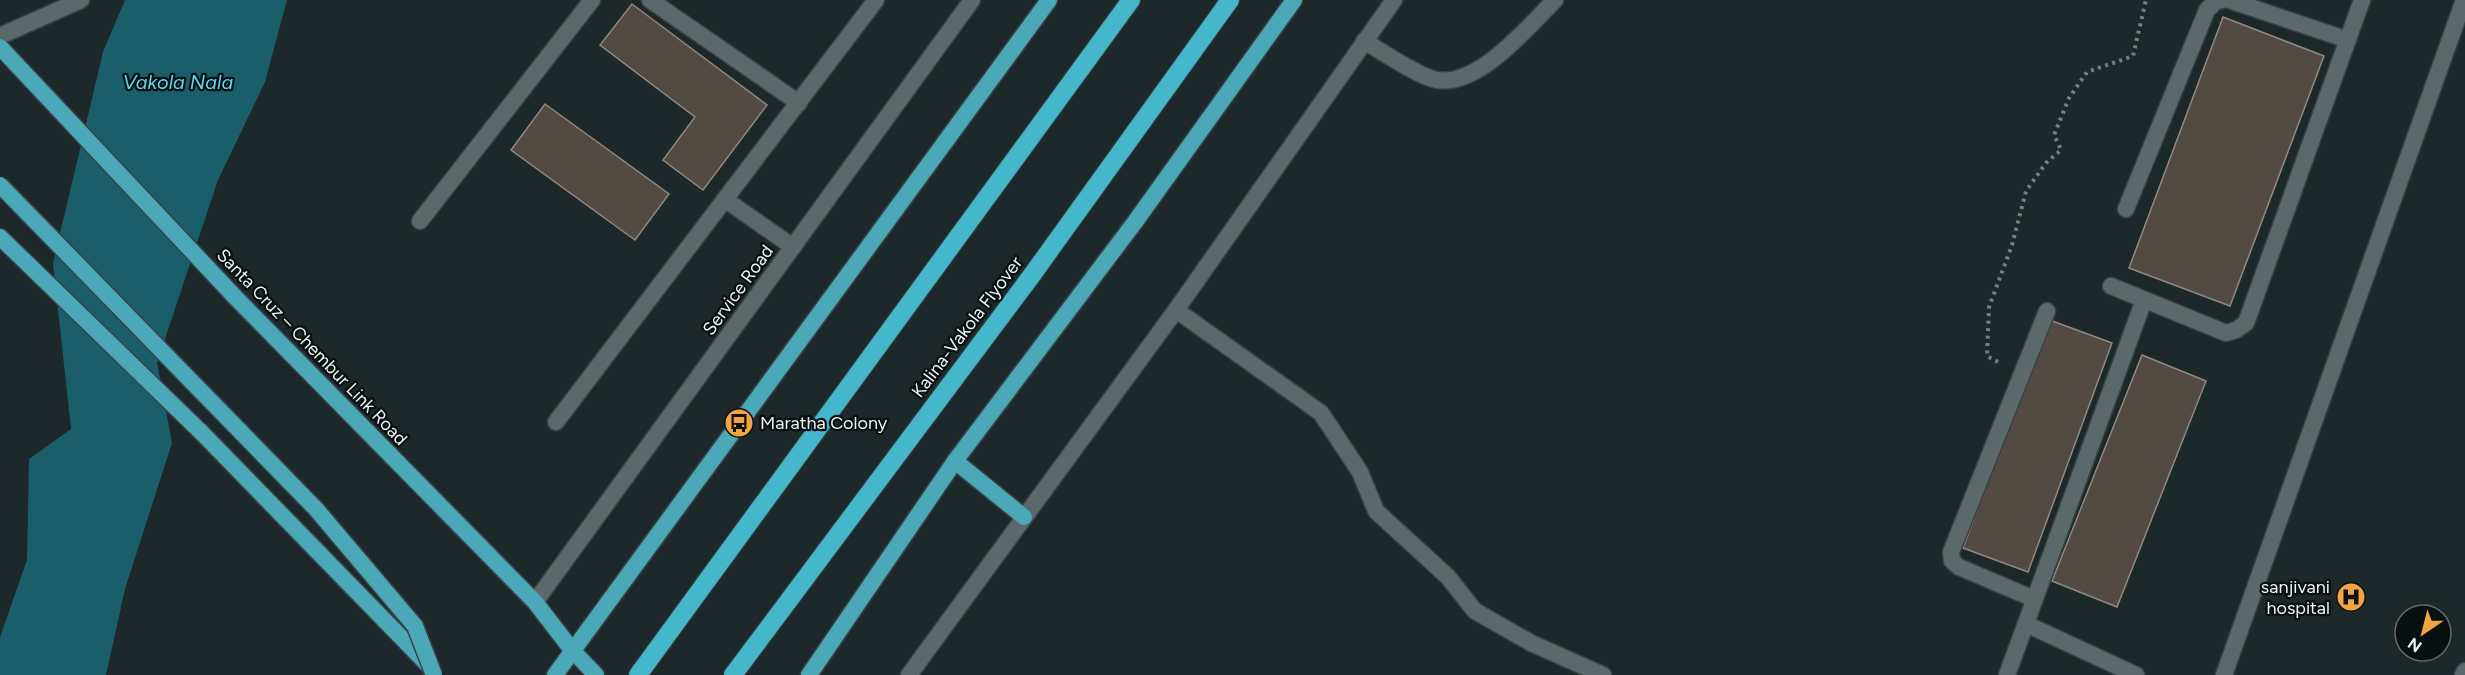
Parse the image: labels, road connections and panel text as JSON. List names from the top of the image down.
{
  "streets": {
    "highway": ["Kalina-Vakola Flyover", "Santa Cruz – Chembur Link Road"],
    "street": ["Service Road"]
  },
  "crossings": [
    ["Service Road", "Santa Cruz – Chembur Link Road"]
  ],
  "water": ["Vakola Nala"],
  "places": {
    "bus stop": ["Maratha Colony"],
    "hospital": ["sanjivani hospital"]
  },
  "north": "bottom left"
}
